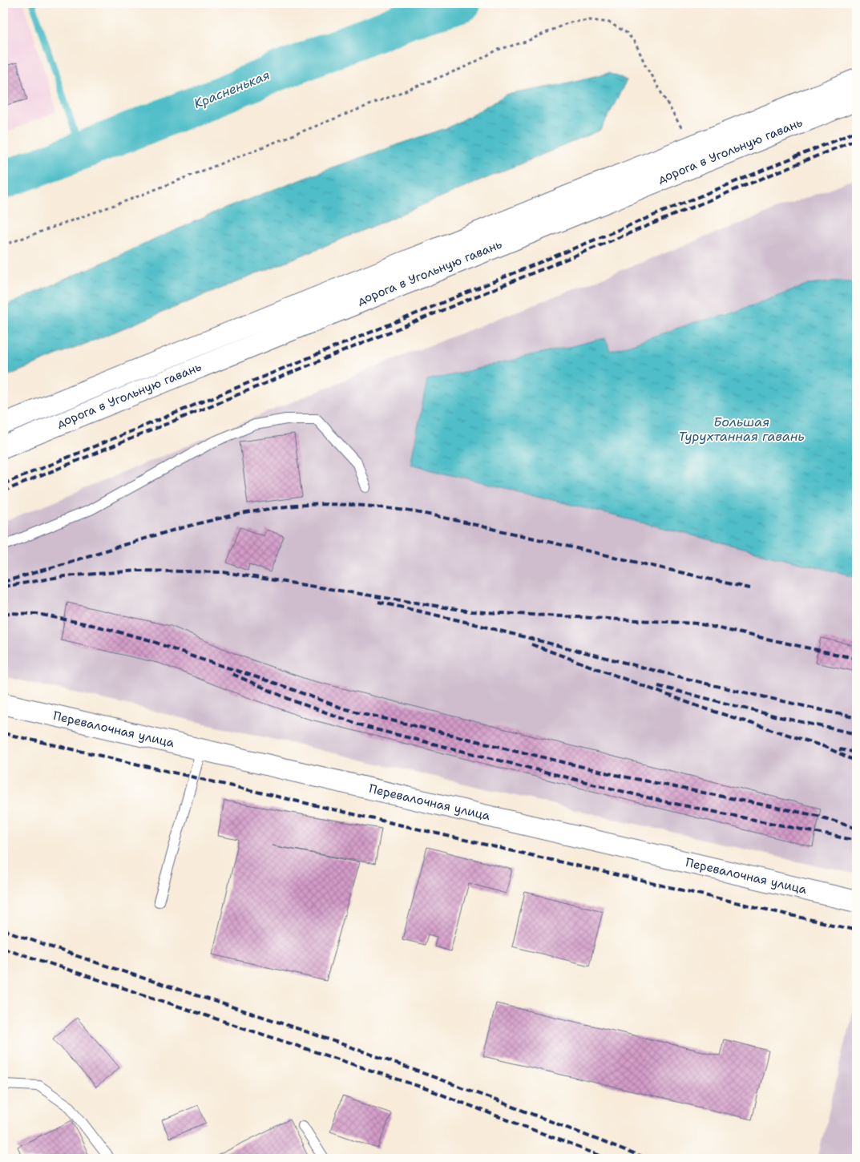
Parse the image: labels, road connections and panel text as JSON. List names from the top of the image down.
{
  "streets": {
    "street": ["дорога в Угольную гавань", "Перевалочная улица"]
  },
  "water": ["Красненькая", "Большая Турухтанная гавань"]
}
